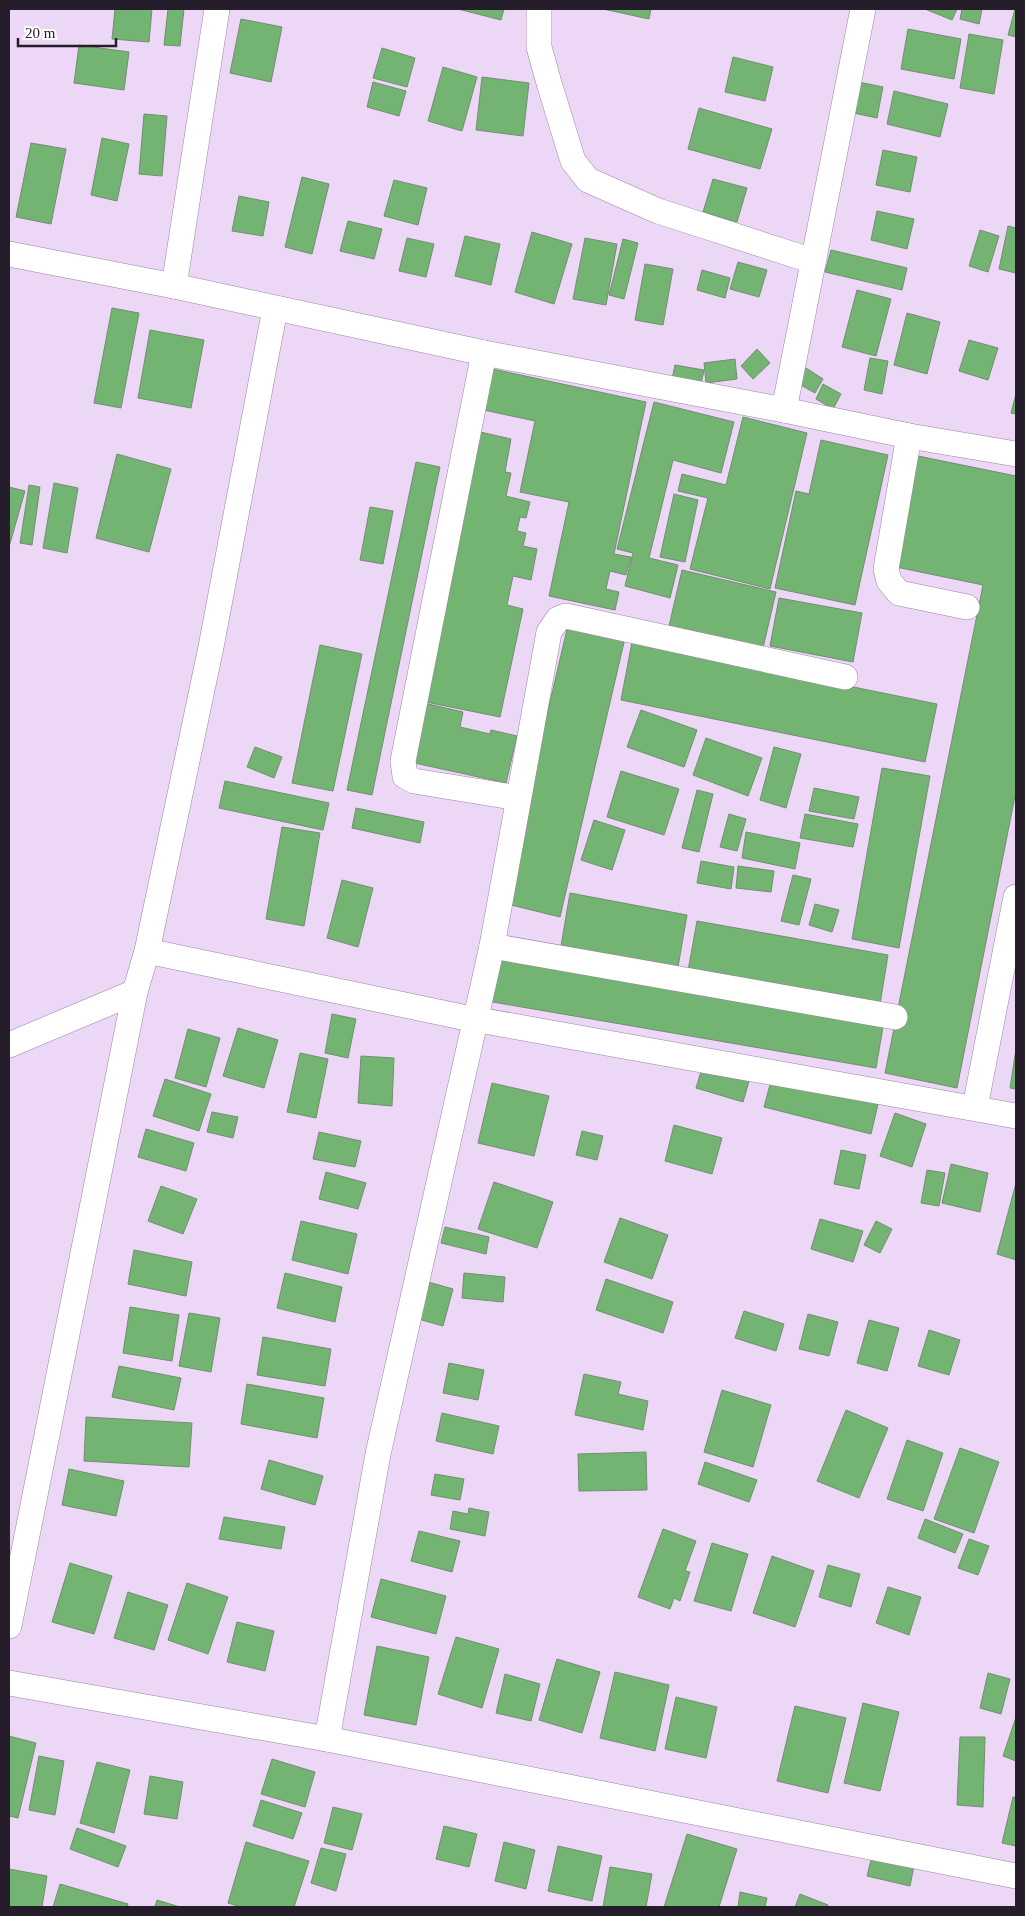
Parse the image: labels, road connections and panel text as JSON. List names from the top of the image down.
{
  "scale_bar": "20 m"
}
